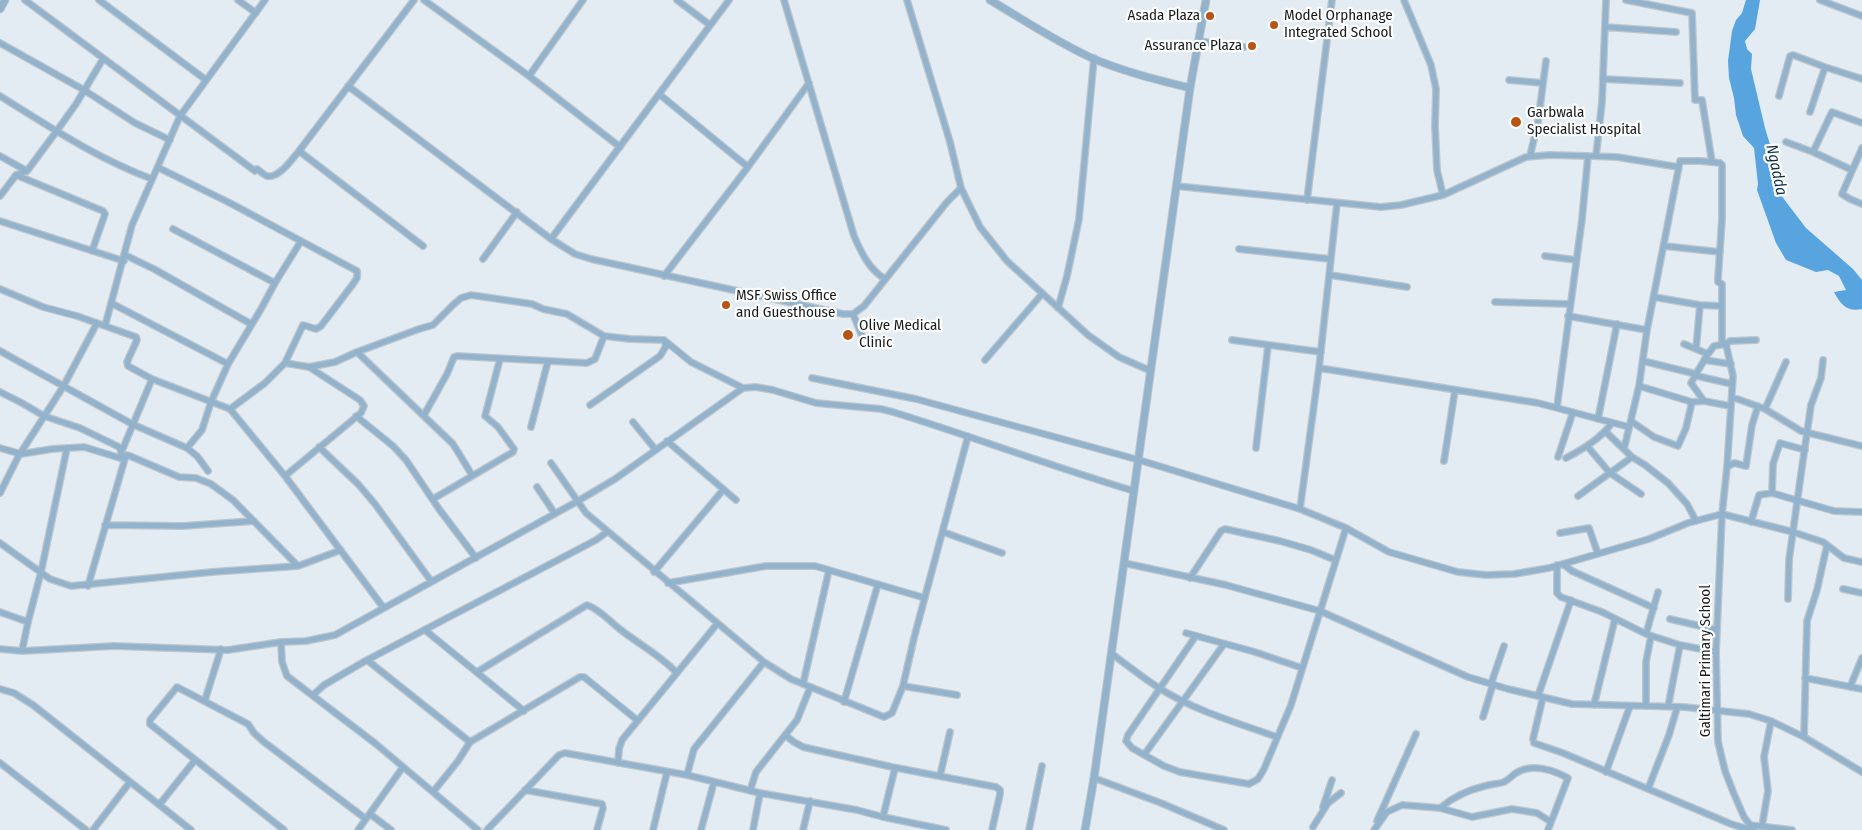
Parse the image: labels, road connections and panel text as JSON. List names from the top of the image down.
{
  "streets": {
    "street": ["Galtimari Primary School"]
  },
  "water": ["Ngadda"],
  "places": [
    "Asada Plaza",
    "Model Orphanage Integrated School",
    "Assurance Plaza",
    "Garbwala Specialist Hospital",
    "MSF Swiss Office and Guesthouse",
    "Olive Medical Clinic"
  ]
}
